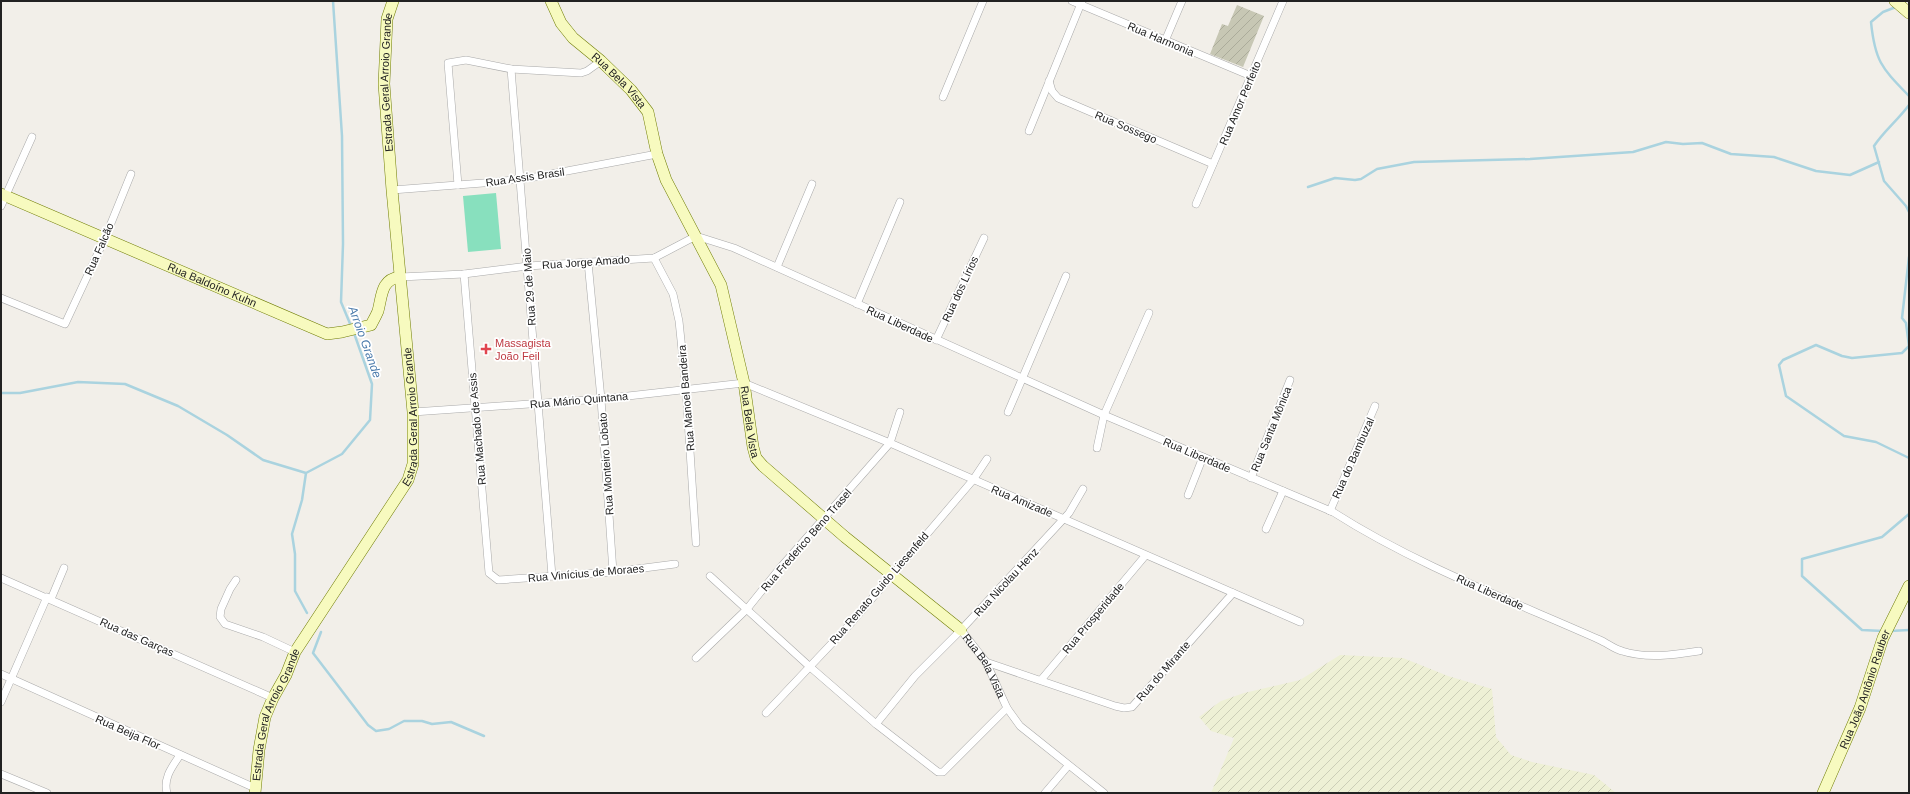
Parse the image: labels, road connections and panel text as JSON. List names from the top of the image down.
{
  "streets": {
    "street": [
      "Rua Harmonia",
      "Rua Bela Vista",
      "Estrada Geral Arroio Grande",
      "Rua Amor Perfeito",
      "Rua Sossego",
      "Rua Assis Brasil",
      "Rua Falcão",
      "Rua Jorge Amado",
      "Rua Baldoíno Kuhn",
      "Rua 29 de Maio",
      "Rua dos Lírios",
      "Rua Liberdade",
      "Rua Manoel Bandeira",
      "Rua Mário Quintana",
      "Rua Machado de Assis",
      "Rua Santa Mônica",
      "Rua do Bambuzal",
      "Rua Monteiro Lobato",
      "Rua Amizade",
      "Rua Frederico Beno Trasel",
      "Rua Vinícius de Moraes",
      "Rua Nicolau Henz",
      "Rua Renato Guido Liesenfeld",
      "Rua Prosperidade",
      "Rua das Garças",
      "Rua do Mirante",
      "Rua João Antônio Rauber",
      "Rua Beija Flor"
    ]
  },
  "crossings": [
    ["Rua Harmonia", "Rua Amor Perfeito"],
    ["Rua Bela Vista", "Rua Assis Brasil"],
    ["Rua Bela Vista", "Rua Jorge Amado"],
    ["Rua Bela Vista", "Rua Liberdade"],
    ["Rua Bela Vista", "Rua Mário Quintana"],
    ["Rua Bela Vista", "Rua Amizade"],
    ["Rua Bela Vista", "Rua Frederico Beno Trasel"],
    ["Rua Bela Vista", "Rua Nicolau Henz"],
    ["Rua Bela Vista", "Rua Renato Guido Liesenfeld"],
    ["Rua Bela Vista", "Rua do Mirante"],
    ["Estrada Geral Arroio Grande", "Rua Assis Brasil"],
    ["Estrada Geral Arroio Grande", "Rua Jorge Amado"],
    ["Estrada Geral Arroio Grande", "Rua Baldoíno Kuhn"],
    ["Estrada Geral Arroio Grande", "Rua Mário Quintana"],
    ["Estrada Geral Arroio Grande", "Rua das Garças"],
    ["Estrada Geral Arroio Grande", "Rua Beija Flor"],
    ["Rua Amor Perfeito", "Rua Sossego"],
    ["Rua Assis Brasil", "Rua 29 de Maio"],
    ["Rua Falcão", "Rua Baldoíno Kuhn"],
    ["Rua Jorge Amado", "Rua Baldoíno Kuhn"],
    ["Rua Jorge Amado", "Rua 29 de Maio"],
    ["Rua Jorge Amado", "Rua Liberdade"],
    ["Rua Jorge Amado", "Rua Manoel Bandeira"],
    ["Rua Jorge Amado", "Rua Machado de Assis"],
    ["Rua Jorge Amado", "Rua Monteiro Lobato"],
    ["Rua 29 de Maio", "Rua Mário Quintana"],
    ["Rua 29 de Maio", "Rua Vinícius de Moraes"],
    ["Rua dos Lírios", "Rua Liberdade"],
    ["Rua Liberdade", "Rua Santa Mônica"],
    ["Rua Liberdade", "Rua do Bambuzal"],
    ["Rua Manoel Bandeira", "Rua Mário Quintana"],
    ["Rua Mário Quintana", "Rua Machado de Assis"],
    ["Rua Mário Quintana", "Rua Monteiro Lobato"],
    ["Rua Mário Quintana", "Rua Amizade"],
    ["Rua Machado de Assis", "Rua Vinícius de Moraes"],
    ["Rua Monteiro Lobato", "Rua Vinícius de Moraes"],
    ["Rua Amizade", "Rua Frederico Beno Trasel"],
    ["Rua Amizade", "Rua Nicolau Henz"],
    ["Rua Amizade", "Rua Renato Guido Liesenfeld"],
    ["Rua Amizade", "Rua Prosperidade"],
    ["Rua Amizade", "Rua do Mirante"],
    ["Rua Prosperidade", "Rua do Mirante"]
  ],
  "water": ["Arroio Grande"],
  "places": {
    "health": ["Massagista João Feil"]
  }
}
